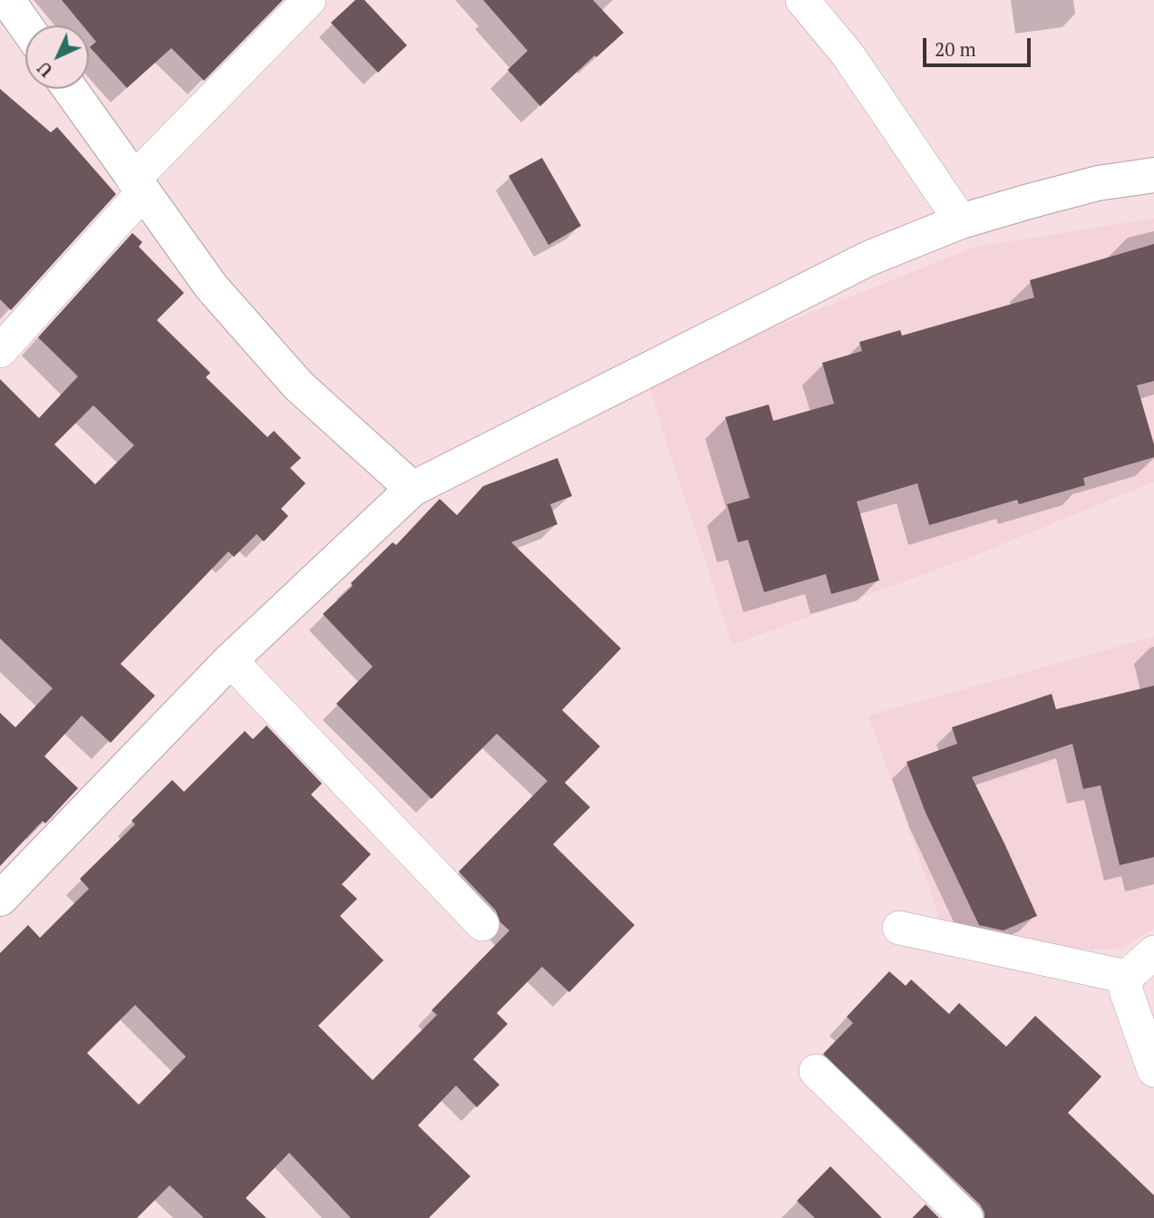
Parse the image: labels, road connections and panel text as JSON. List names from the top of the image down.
{
  "scale_bar": "20 m",
  "north": "bottom left"
}
